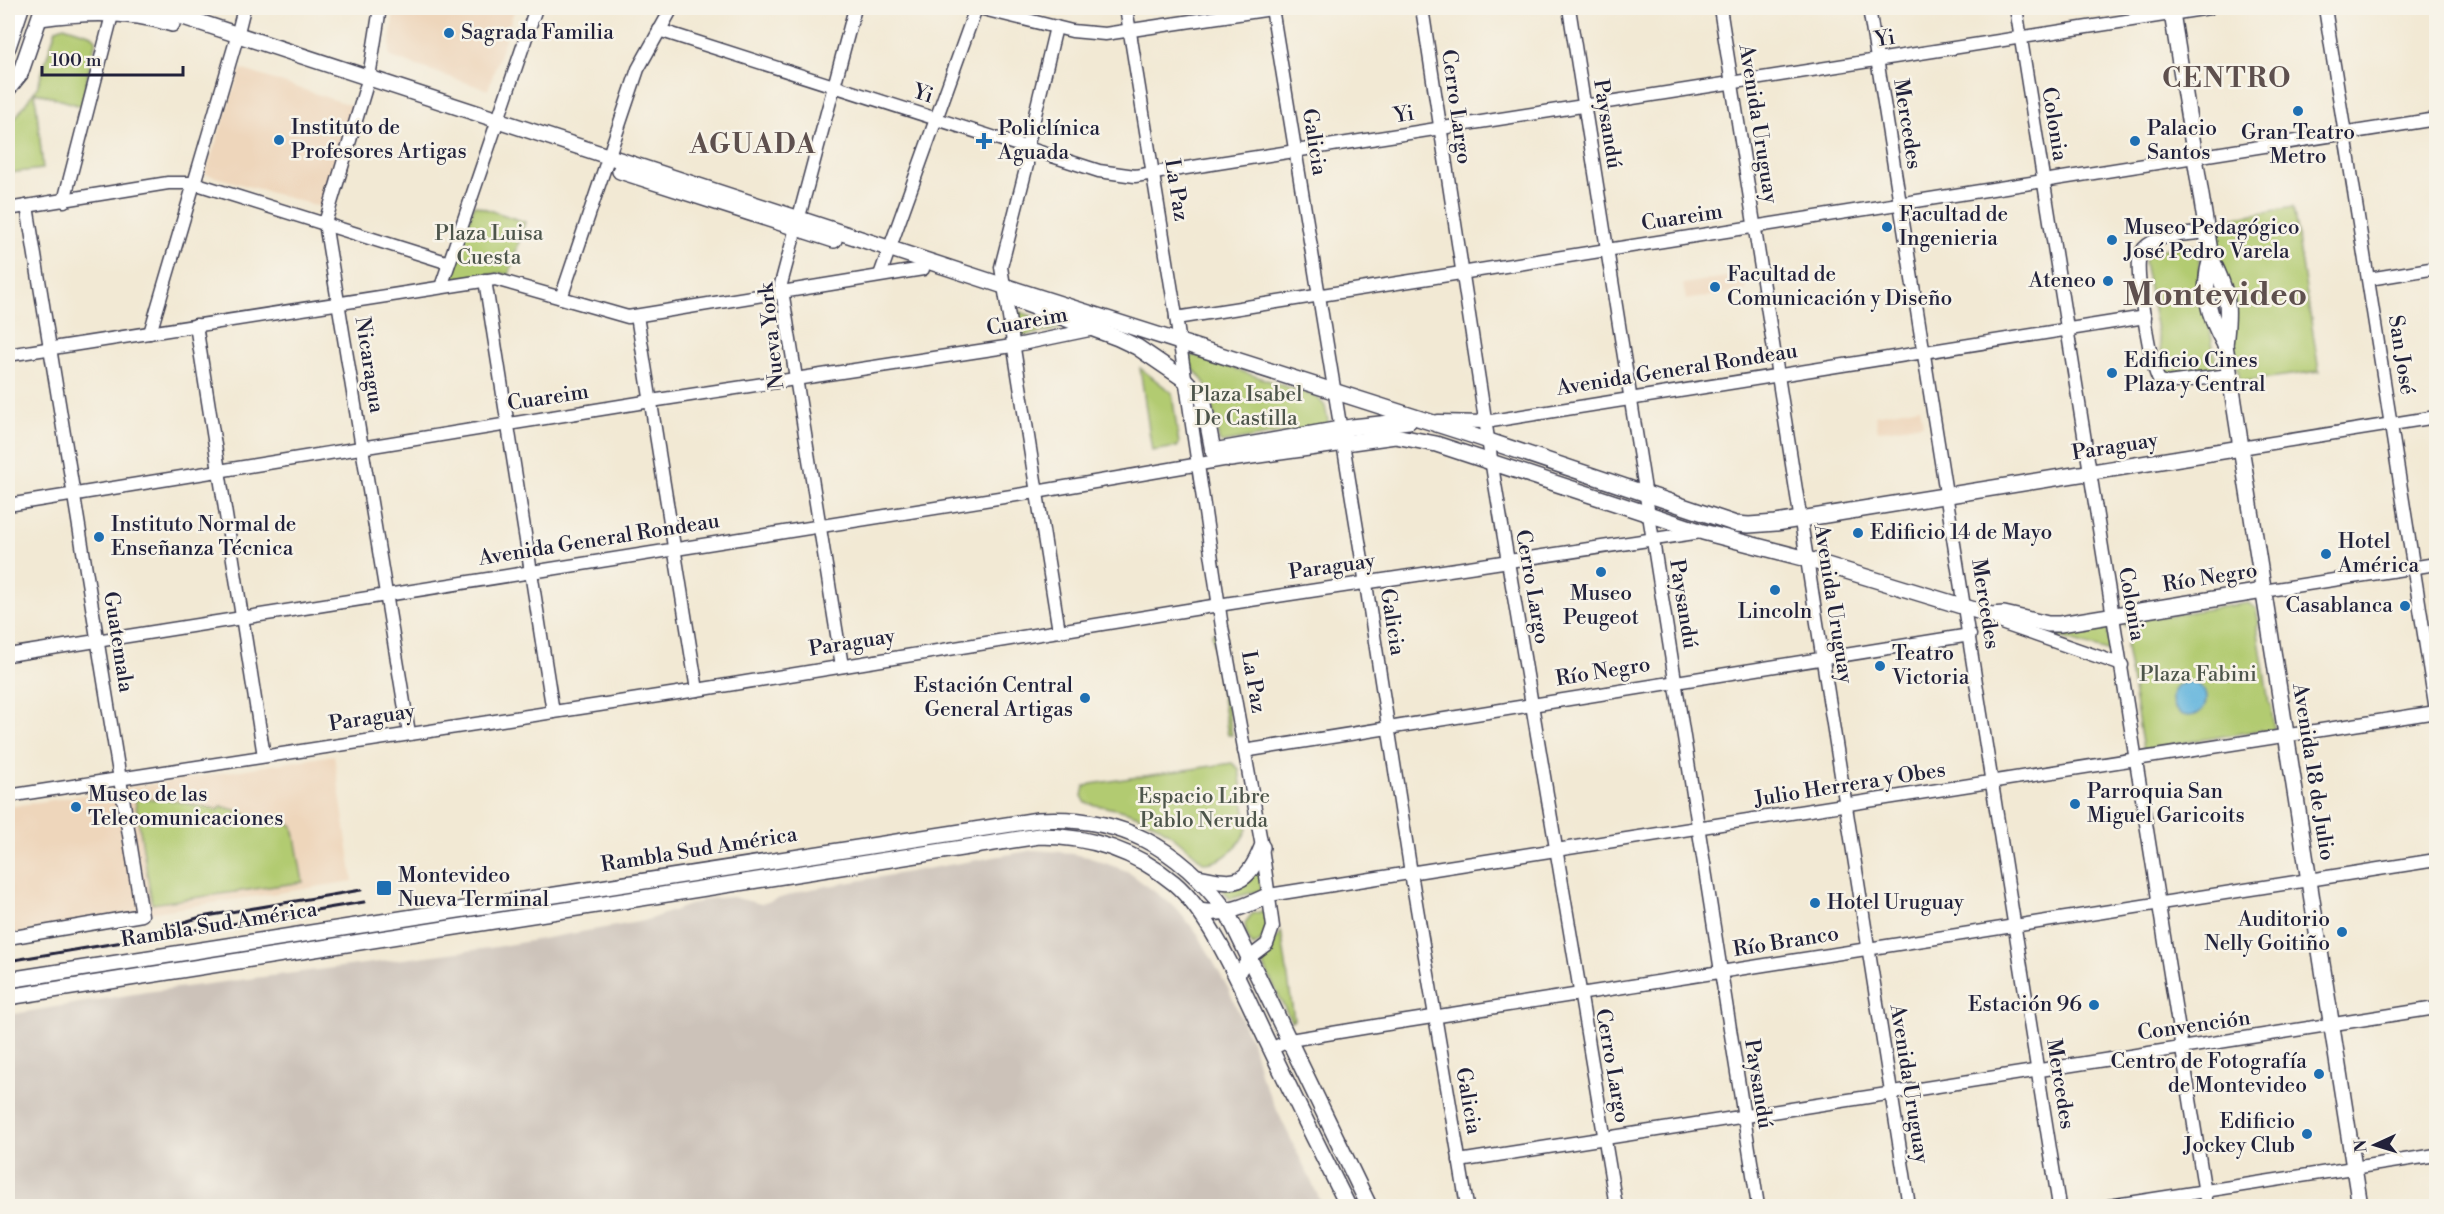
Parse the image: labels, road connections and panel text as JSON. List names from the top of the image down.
{
  "streets": {
    "main road": [
      "Avenida General Rondeau",
      "Paraguay",
      "Río Negro",
      "Avenida 18 de Julio",
      "Rambla Sud América"
    ],
    "street": [
      "Yi",
      "Cerro Largo",
      "Paysandú",
      "Avenida Uruguay",
      "Mercedes",
      "Colonia",
      "Galicia",
      "La Paz",
      "Cuareim",
      "Nueva York",
      "San José",
      "Nicaragua",
      "Guatemala",
      "Julio Herrera y Obes",
      "Río Branco",
      "Convención"
    ]
  },
  "crossings": [
    ["Yi", "Cerro Largo"],
    ["Yi", "Paysandú"],
    ["Yi", "Avenida Uruguay"],
    ["Yi", "Mercedes"],
    ["Yi", "Colonia"],
    ["Yi", "Galicia"],
    ["Yi", "La Paz"],
    ["Yi", "Nueva York"],
    ["Yi", "Avenida 18 de Julio"],
    ["Cerro Largo", "Cuareim"],
    ["Cerro Largo", "Avenida General Rondeau"],
    ["Cerro Largo", "Paraguay"],
    ["Cerro Largo", "Río Negro"],
    ["Cerro Largo", "Julio Herrera y Obes"],
    ["Cerro Largo", "Río Branco"],
    ["Cerro Largo", "Convención"],
    ["Paysandú", "Cuareim"],
    ["Paysandú", "Avenida General Rondeau"],
    ["Paysandú", "Paraguay"],
    ["Paysandú", "Río Negro"],
    ["Paysandú", "Julio Herrera y Obes"],
    ["Paysandú", "Río Branco"],
    ["Paysandú", "Convención"],
    ["Avenida Uruguay", "Cuareim"],
    ["Avenida Uruguay", "Avenida General Rondeau"],
    ["Avenida Uruguay", "Paraguay"],
    ["Avenida Uruguay", "Río Negro"],
    ["Avenida Uruguay", "Julio Herrera y Obes"],
    ["Avenida Uruguay", "Río Branco"],
    ["Avenida Uruguay", "Convención"],
    ["Mercedes", "Cuareim"],
    ["Mercedes", "Avenida General Rondeau"],
    ["Mercedes", "Paraguay"],
    ["Mercedes", "Río Negro"],
    ["Mercedes", "Julio Herrera y Obes"],
    ["Mercedes", "Río Branco"],
    ["Mercedes", "Convención"],
    ["Colonia", "Cuareim"],
    ["Colonia", "Avenida General Rondeau"],
    ["Colonia", "Paraguay"],
    ["Colonia", "Río Negro"],
    ["Colonia", "Julio Herrera y Obes"],
    ["Colonia", "Río Branco"],
    ["Colonia", "Convención"],
    ["Galicia", "Cuareim"],
    ["Galicia", "Avenida General Rondeau"],
    ["Galicia", "Paraguay"],
    ["Galicia", "Río Negro"],
    ["Galicia", "Julio Herrera y Obes"],
    ["Galicia", "Río Branco"],
    ["Galicia", "Convención"],
    ["La Paz", "Cuareim"],
    ["La Paz", "Avenida General Rondeau"],
    ["La Paz", "Paraguay"],
    ["La Paz", "Río Negro"],
    ["La Paz", "Julio Herrera y Obes"],
    ["La Paz", "Rambla Sud América"],
    ["Cuareim", "Nueva York"],
    ["Cuareim", "San José"],
    ["Cuareim", "Nicaragua"],
    ["Cuareim", "Guatemala"],
    ["Cuareim", "Avenida 18 de Julio"],
    ["Nueva York", "Avenida General Rondeau"],
    ["Nueva York", "Paraguay"],
    ["San José", "Paraguay"],
    ["San José", "Río Negro"],
    ["San José", "Julio Herrera y Obes"],
    ["Nicaragua", "Avenida General Rondeau"],
    ["Nicaragua", "Paraguay"],
    ["Avenida General Rondeau", "Paraguay"],
    ["Avenida General Rondeau", "Río Negro"],
    ["Avenida General Rondeau", "Guatemala"],
    ["Paraguay", "Río Negro"],
    ["Paraguay", "Guatemala"],
    ["Paraguay", "Avenida 18 de Julio"],
    ["Río Negro", "Avenida 18 de Julio"],
    ["Avenida 18 de Julio", "Julio Herrera y Obes"],
    ["Avenida 18 de Julio", "Río Branco"],
    ["Avenida 18 de Julio", "Convención"],
    ["Rambla Sud América", "Río Branco"]
  ],
  "districts": ["CENTRO", "AGUADA", "Montevideo"],
  "parks": [
    "Plaza Luisa Cuesta",
    "Plaza Isabel De Castilla",
    "Plaza Fabini",
    "Espacio Libre Pablo Neruda"
  ],
  "places": {
    "other": [
      "Sagrada Familia",
      "Gran Teatro Metro",
      "Instituto de Profesores Artigas",
      "Palacio Santos",
      "Facultad de Ingenieria",
      "Museo Pedagógico José Pedro Varela",
      "Ateneo",
      "Facultad de Comunicación y Diseño",
      "Edificio Cines Plaza y Central",
      "Edificio 14 de Mayo",
      "Instituto Normal de Enseñanza Técnica",
      "Hotel América",
      "Museo Peugeot",
      "Lincoln",
      "Casablanca",
      "Teatro Victoria",
      "Estación Central General Artigas",
      "Parroquia San Miguel Garicoits",
      "Museo de las Telecomunicaciones",
      "Hotel Uruguay",
      "Auditorio Nelly Goitiño",
      "Estación 96",
      "Centro de Fotografía de Montevideo",
      "Edificio Jockey Club"
    ],
    "health": ["Policlínica Aguada"],
    "transit": ["Montevideo Nueva Terminal"]
  },
  "scale_bar": "100 m",
  "north": "left"
}
